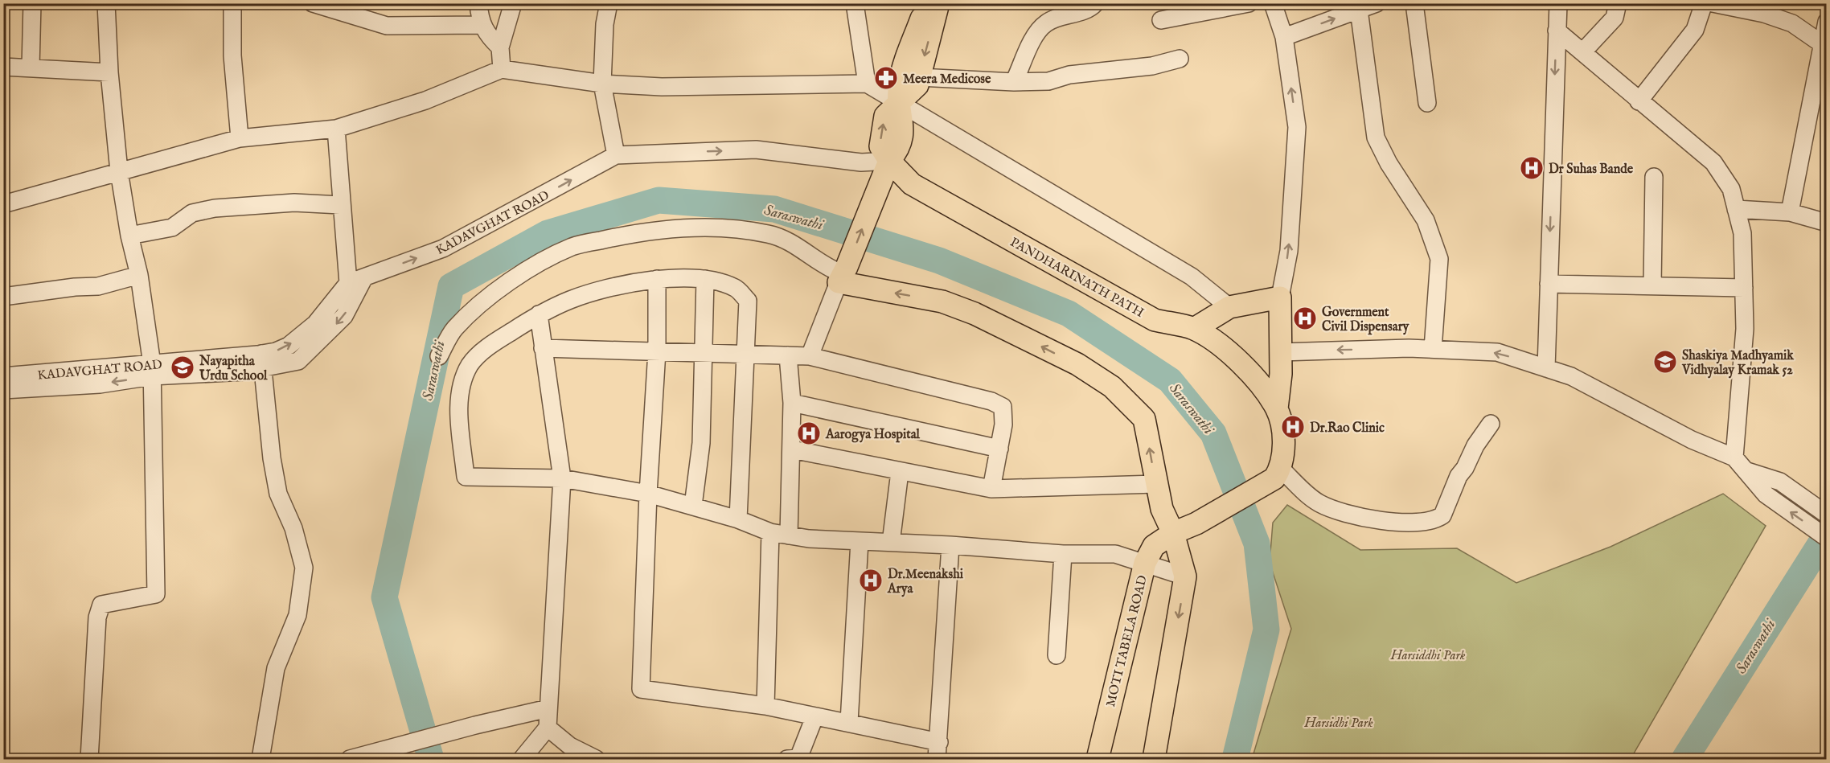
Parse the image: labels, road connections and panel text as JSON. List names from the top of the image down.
{
  "streets": {
    "main road": ["PANDHARINATH PATH", "MOTI TABELA ROAD"],
    "street": ["KADAVGHAT ROAD"]
  },
  "crossings": [
    ["KADAVGHAT ROAD", "PANDHARINATH PATH"]
  ],
  "water": ["Saraswathi"],
  "parks": ["Harsiddhi Park", "Harsidhi Park"],
  "places": {
    "pharmacy": ["Meera Medicose"],
    "hospital": [
      "Dr Suhas Bande",
      "Government Civil Dispensary",
      "Dr.Rao Clinic",
      "Aarogya Hospital",
      "Dr.Meenakshi Arya"
    ],
    "school or university": ["Shaskiya Madhyamik Vidhyalay Kramak 52", "Nayapitha Urdu School"]
  }
}
